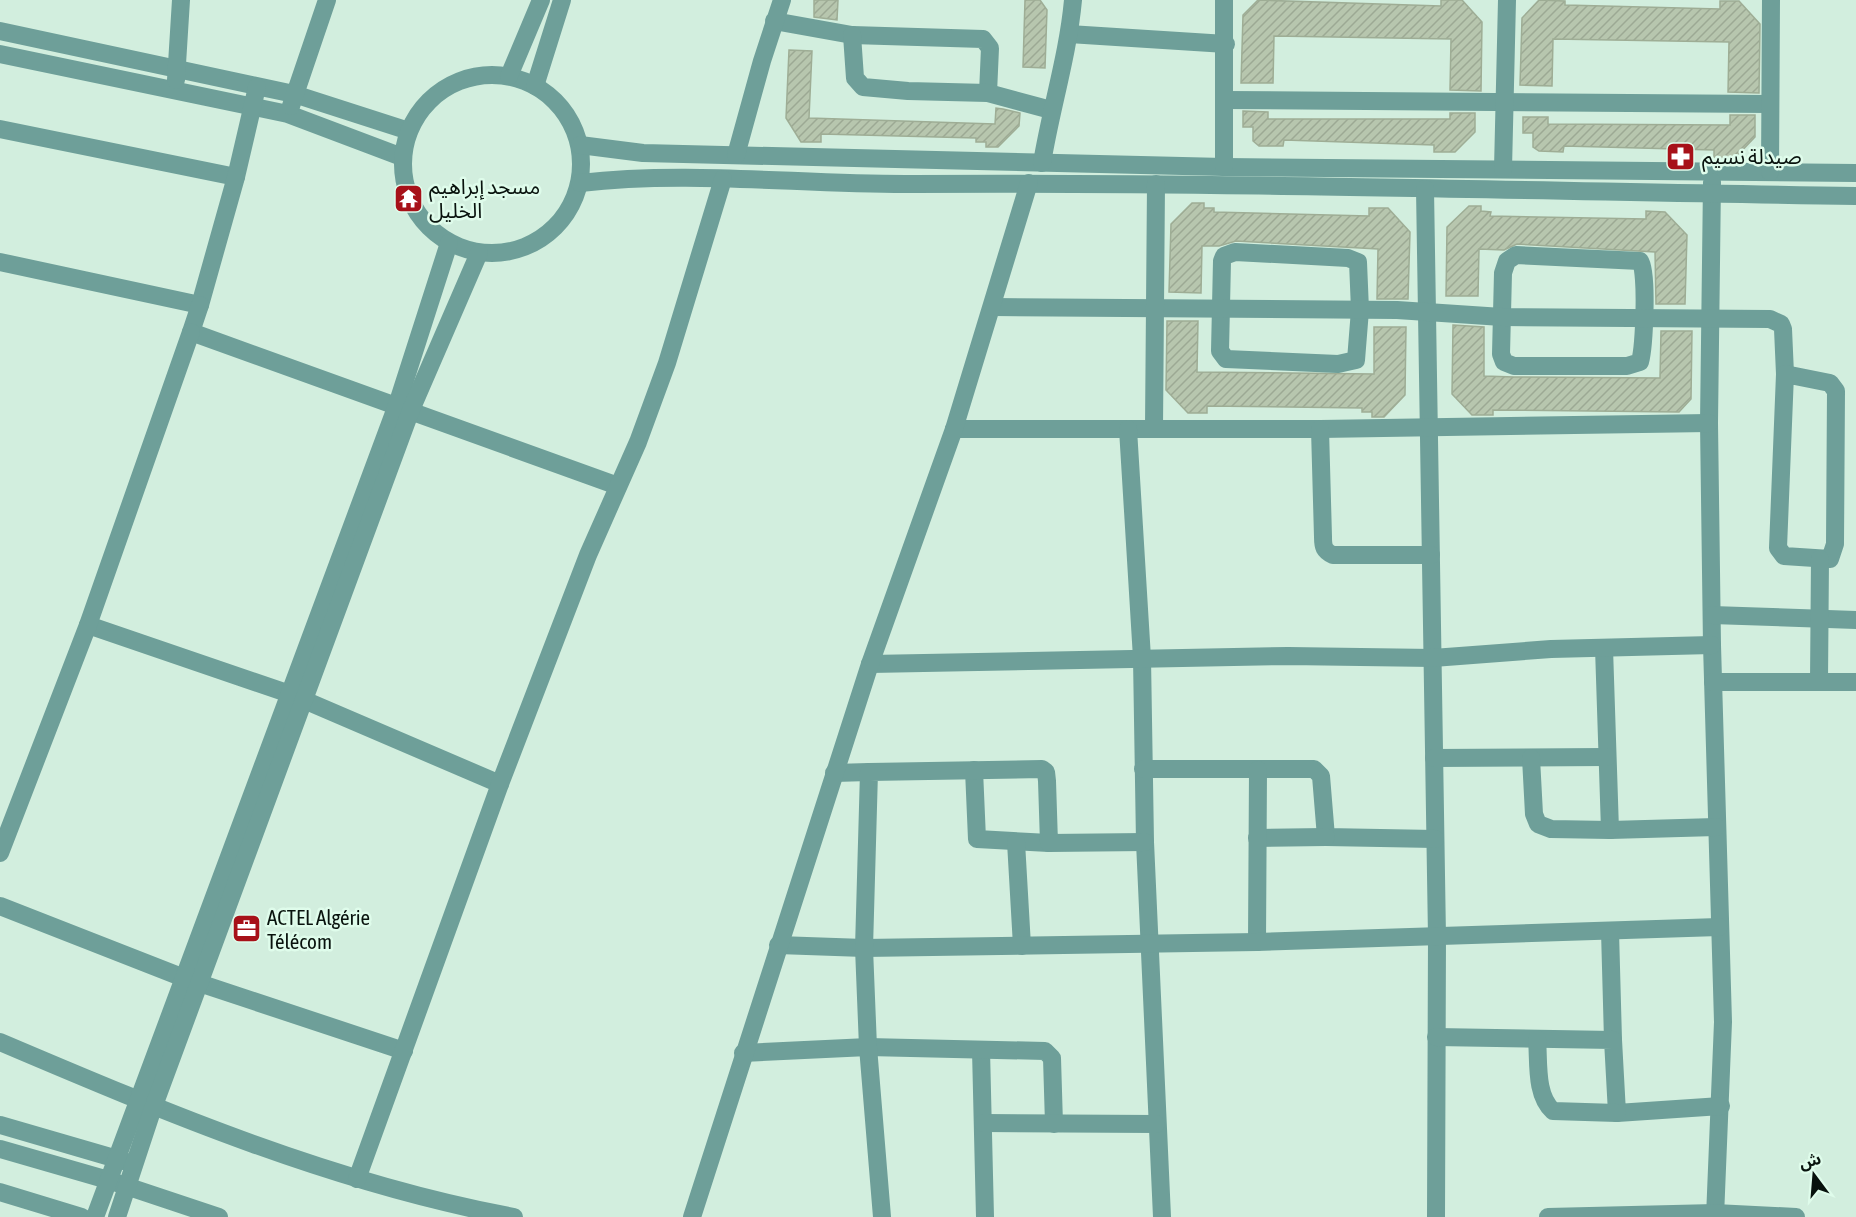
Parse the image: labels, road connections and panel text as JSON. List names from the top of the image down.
{
  "places": {
    "pharmacy": ["صيدلة نسيم"],
    "temple": ["مسجد إبراهيم الخليل"],
    "office": ["ACTEL Algérie Télécom"]
  },
  "north": "top"
}
